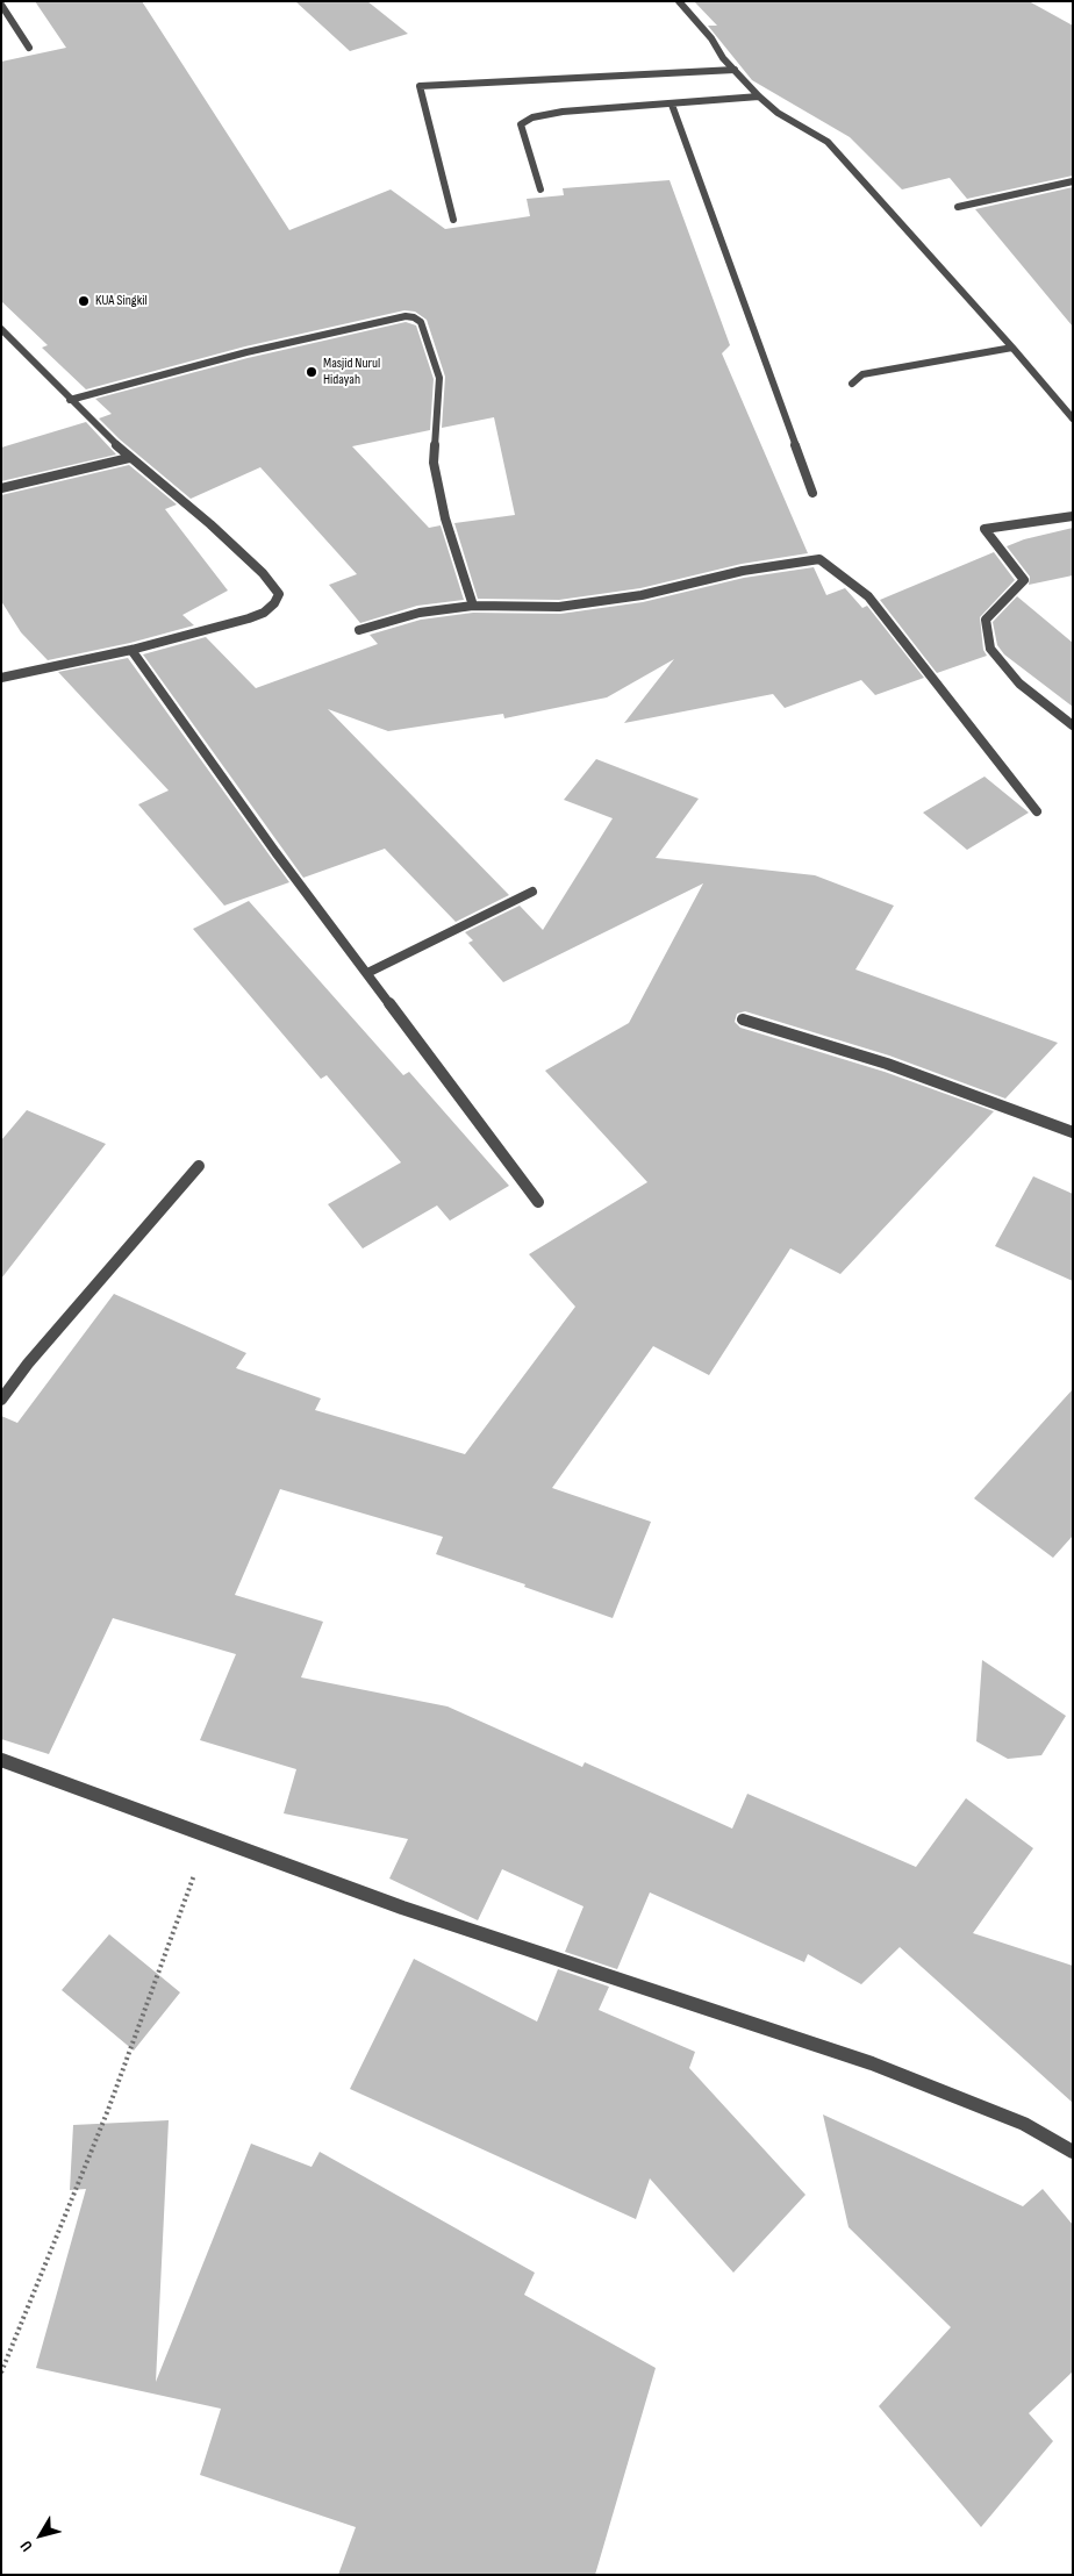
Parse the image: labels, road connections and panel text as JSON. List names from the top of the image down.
{
  "places": ["KUA Singkil", "Masjid Nurul Hidayah"],
  "north": "bottom left"
}
